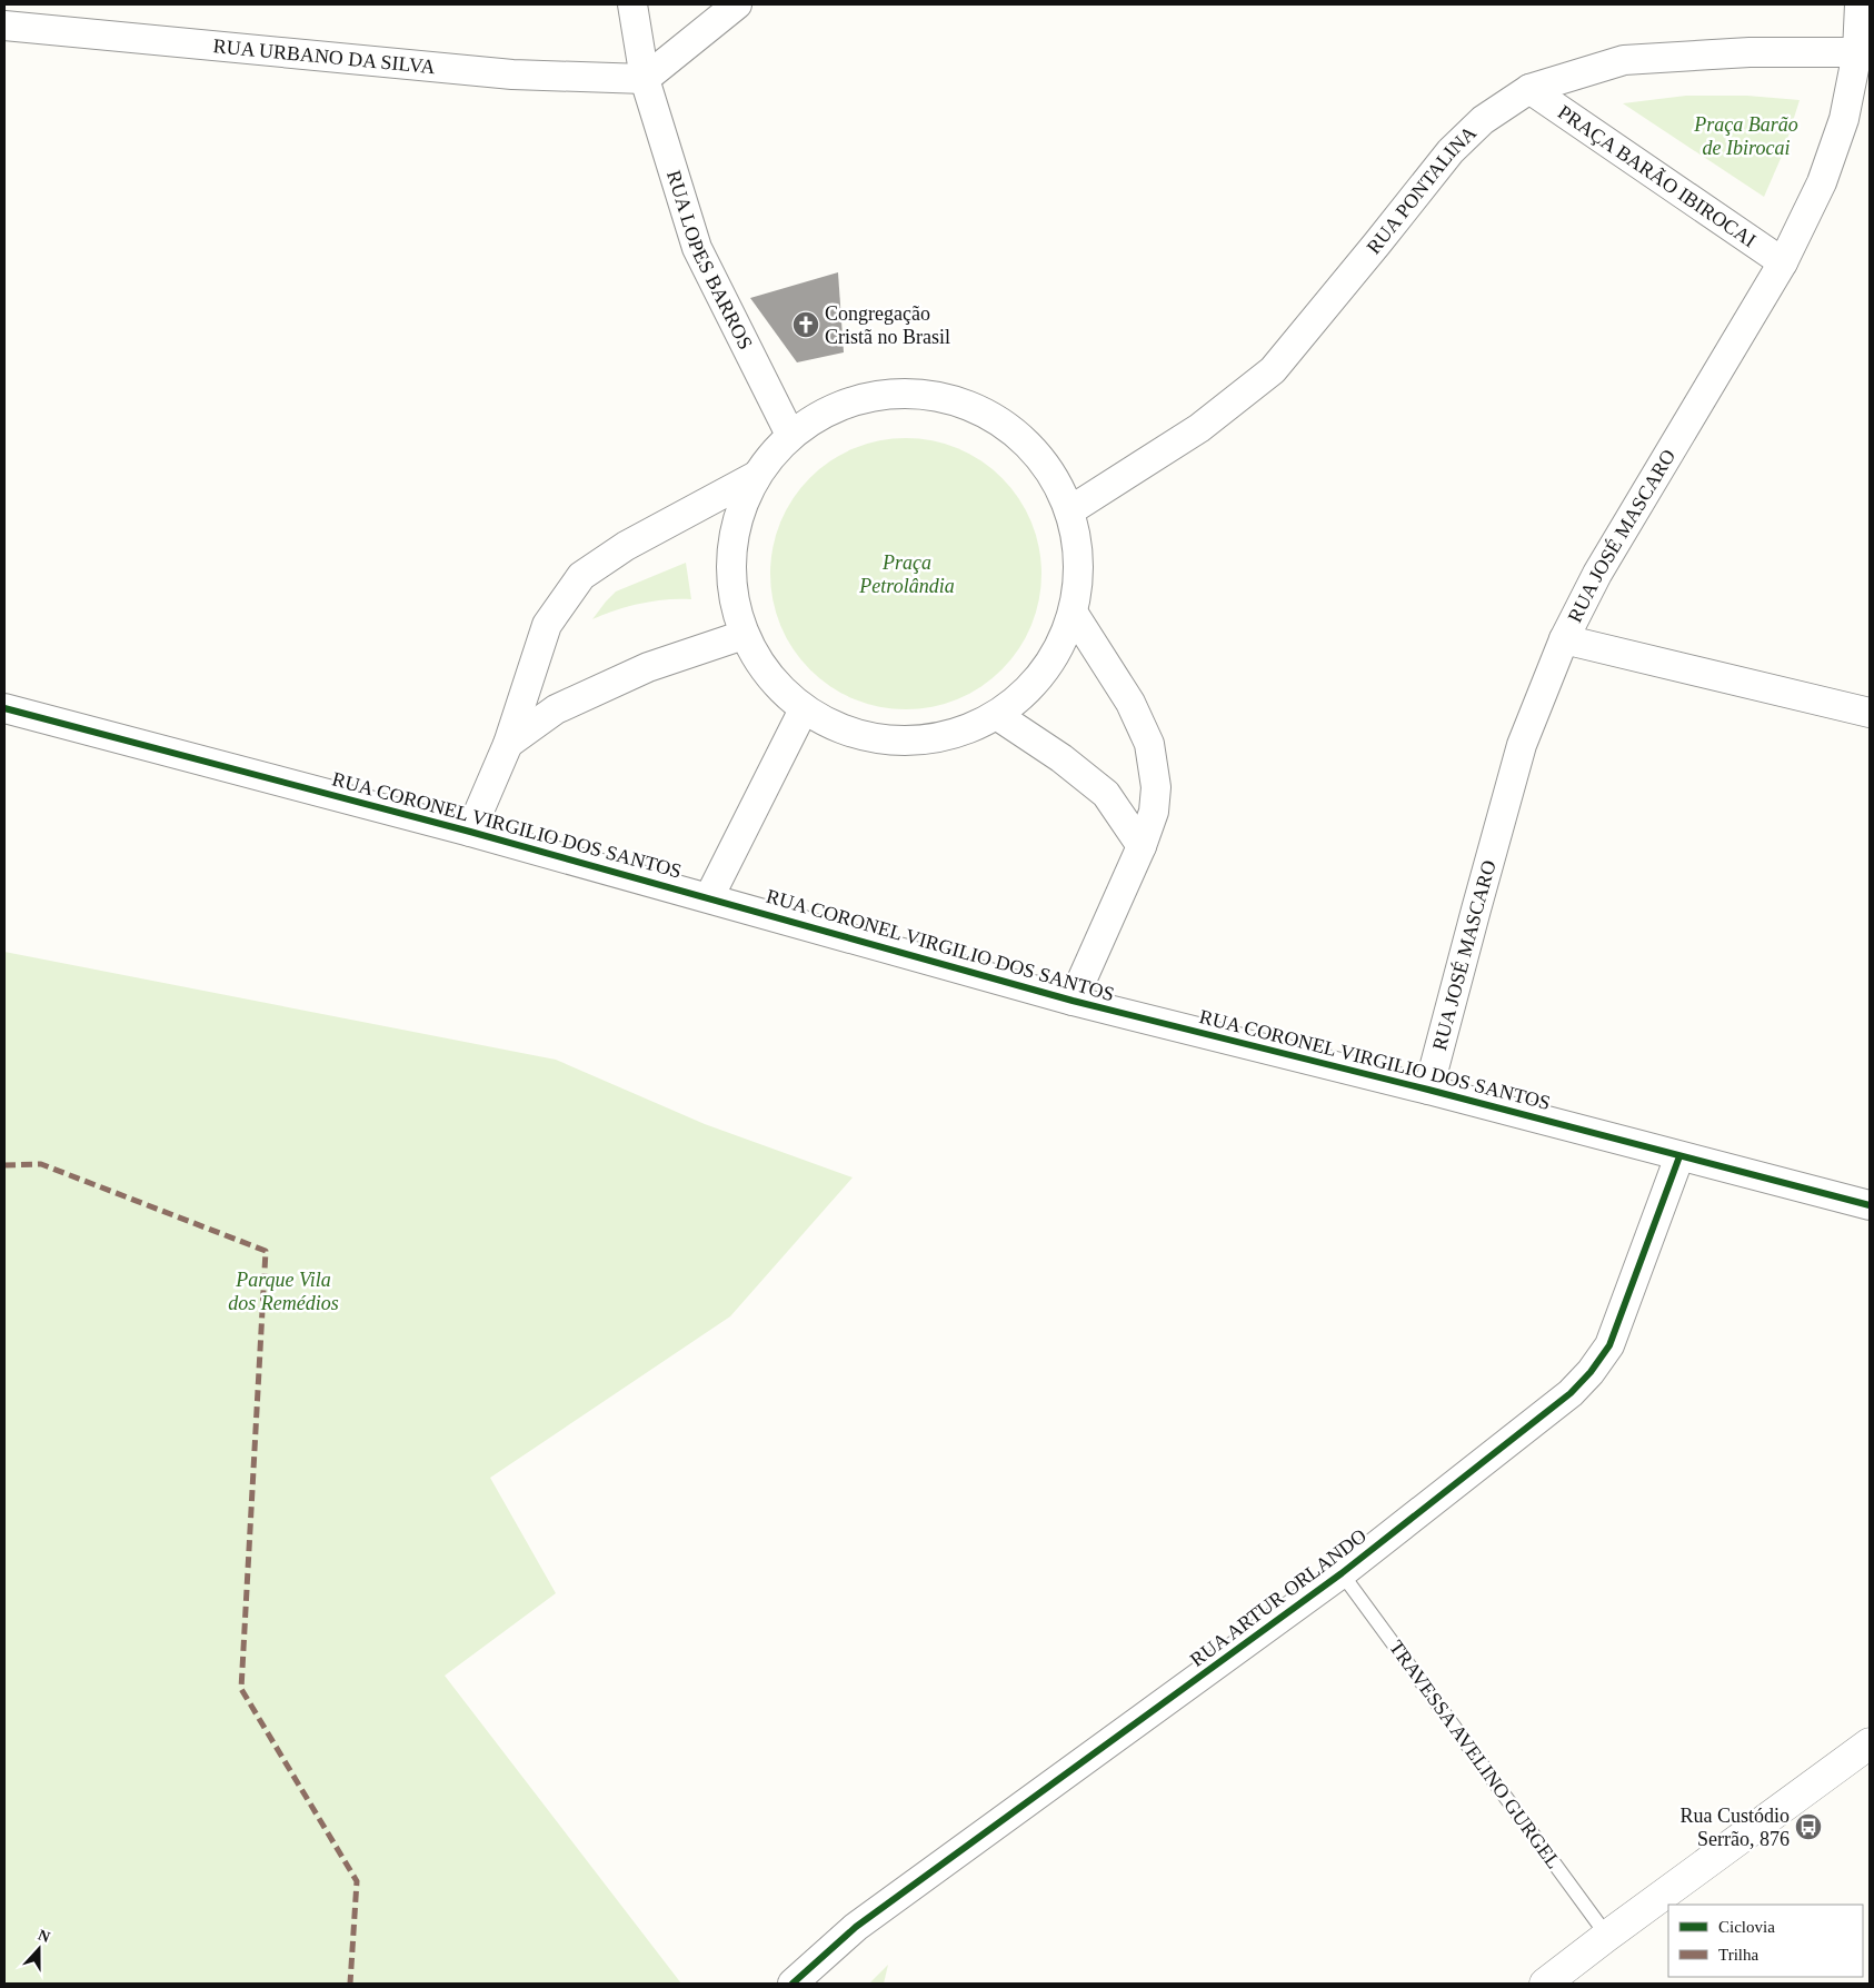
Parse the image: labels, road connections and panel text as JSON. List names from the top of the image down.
{
  "streets": {
    "street": [
      "RUA URBANO DA SILVA",
      "PRAÇA BARÃO IBIROCAI",
      "RUA PONTALINA",
      "RUA LOPES BARROS",
      "RUA JOSÉ MASCARO",
      "RUA CORONEL VIRGILIO DOS SANTOS",
      "RUA ARTUR ORLANDO"
    ],
    "lane": ["TRAVESSA AVELINO GURGEL"]
  },
  "crossings": [
    ["RUA URBANO DA SILVA", "RUA LOPES BARROS"],
    ["PRAÇA BARÃO IBIROCAI", "RUA PONTALINA"],
    ["PRAÇA BARÃO IBIROCAI", "RUA JOSÉ MASCARO"],
    ["RUA PONTALINA", "RUA JOSÉ MASCARO"],
    ["RUA JOSÉ MASCARO", "RUA CORONEL VIRGILIO DOS SANTOS"],
    ["RUA CORONEL VIRGILIO DOS SANTOS", "RUA ARTUR ORLANDO"],
    ["RUA ARTUR ORLANDO", "TRAVESSA AVELINO GURGEL"]
  ],
  "parks": ["Praça Barão de Ibirocai", "Praça Petrolândia", "Parque Vila dos Remédios"],
  "places": {
    "church": ["Congregação Cristã no Brasil"],
    "bus stop": ["Rua Custódio Serrão, 876"]
  },
  "legend": ["Ciclovia", "Trilha"],
  "north": "top"
}
